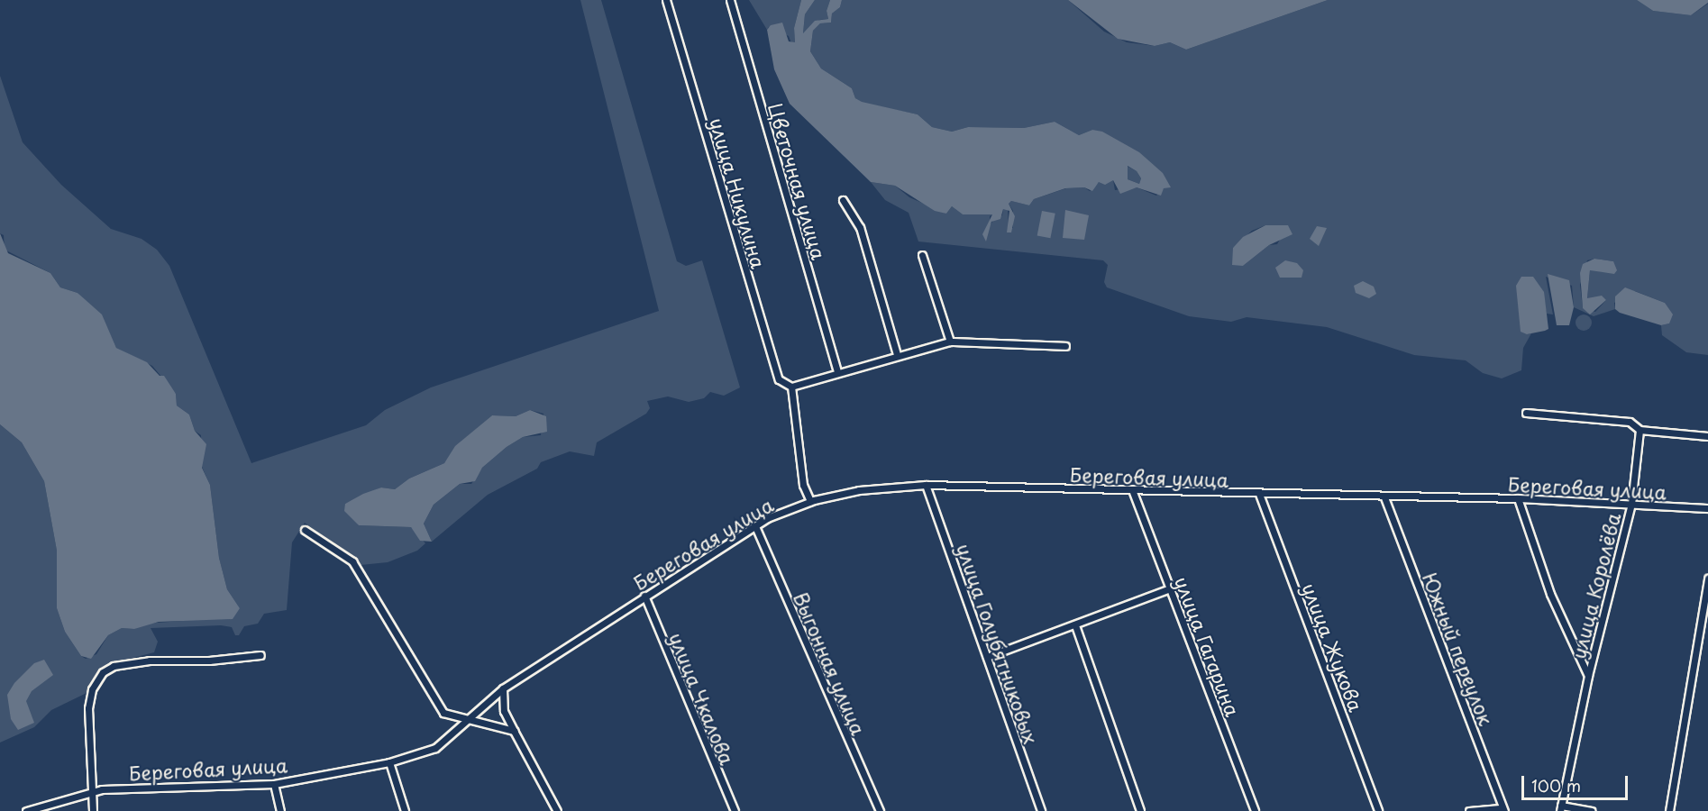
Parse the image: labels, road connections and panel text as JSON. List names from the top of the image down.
{
  "streets": {
    "street": [
      "Цветочная улица",
      "улица Никулина",
      "Береговая улица",
      "улица Королёва",
      "улица Голубятниковых",
      "улица Гагарина",
      "улица Жукова",
      "Южный переулок",
      "Выгонная улица",
      "улица Чкалова"
    ]
  },
  "crossings": [
    ["Береговая улица", "улица Королёва"],
    ["Береговая улица", "улица Голубятниковых"],
    ["Береговая улица", "улица Гагарина"],
    ["Береговая улица", "улица Жукова"],
    ["Береговая улица", "Южный переулок"],
    ["Береговая улица", "Выгонная улица"],
    ["Береговая улица", "улица Чкалова"]
  ],
  "scale_bar": "100 m"
}
